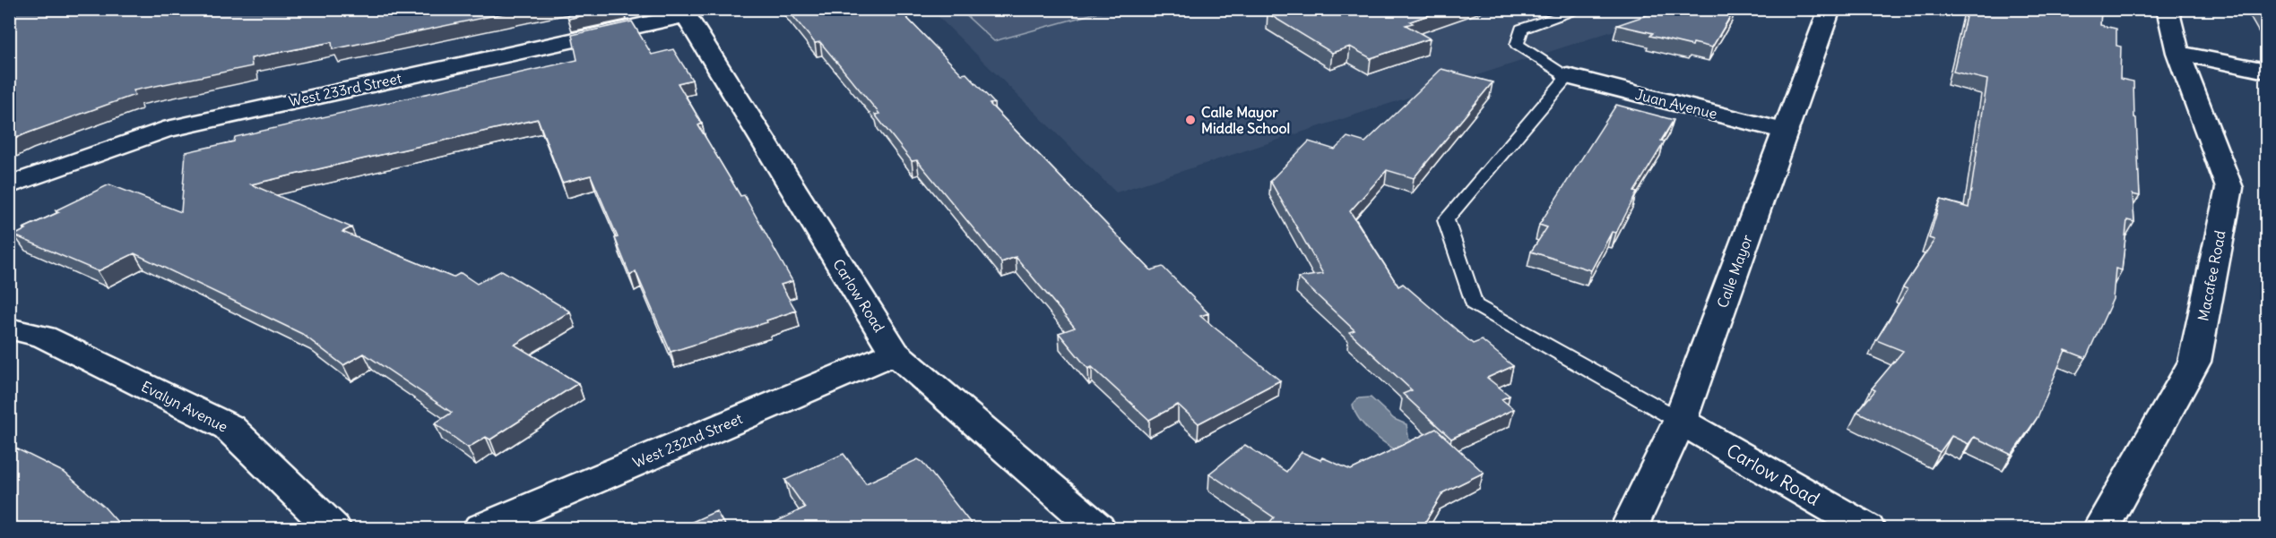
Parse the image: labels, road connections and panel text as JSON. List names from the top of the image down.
{
  "streets": {
    "street": [
      "West 233rd Street",
      "Juan Avenue",
      "Calle Mayor",
      "Macafee Road",
      "Carlow Road",
      "Evalyn Avenue",
      "West 232nd Street"
    ]
  },
  "crossings": [
    ["West 233rd Street", "Carlow Road"],
    ["Juan Avenue", "Calle Mayor"],
    ["Calle Mayor", "Carlow Road"],
    ["Carlow Road", "West 232nd Street"]
  ],
  "places": ["Calle Mayor Middle School"]
}
